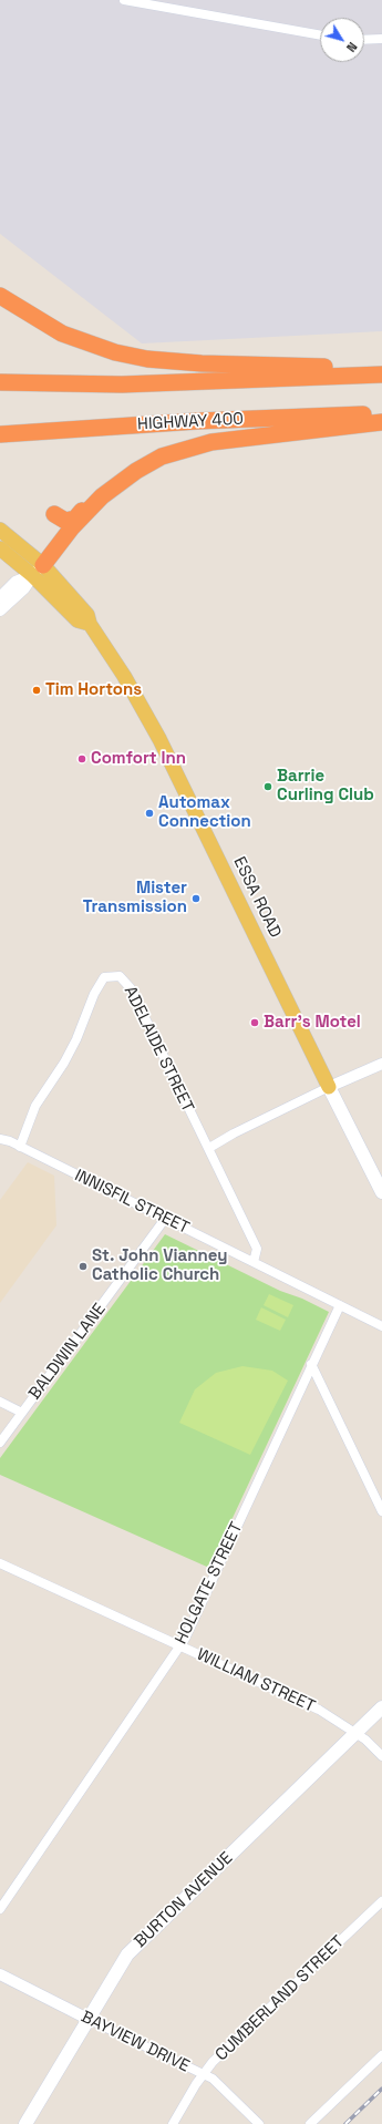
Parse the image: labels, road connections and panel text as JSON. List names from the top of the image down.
{
  "streets": {
    "highway": ["HIGHWAY 400"],
    "main road": ["ESSA ROAD", "BURTON AVENUE"],
    "street": [
      "ADELAIDE STREET",
      "INNISFIL STREET",
      "BALDWIN LANE",
      "HOLGATE STREET",
      "WILLIAM STREET",
      "CUMBERLAND STREET",
      "BAYVIEW DRIVE"
    ]
  },
  "crossings": [
    ["ADELAIDE STREET", "INNISFIL STREET"],
    ["INNISFIL STREET", "BALDWIN LANE"],
    ["INNISFIL STREET", "HOLGATE STREET"],
    ["HOLGATE STREET", "WILLIAM STREET"],
    ["WILLIAM STREET", "BURTON AVENUE"],
    ["BURTON AVENUE", "BAYVIEW DRIVE"],
    ["CUMBERLAND STREET", "BAYVIEW DRIVE"]
  ],
  "places": [
    "Tim Hortons",
    "Comfort Inn",
    "Barrie Curling Club",
    "Automax Connection",
    "Mister Transmission",
    "Barr's Motel",
    "St. John Vianney Catholic Church"
  ],
  "north": "bottom right"
}
